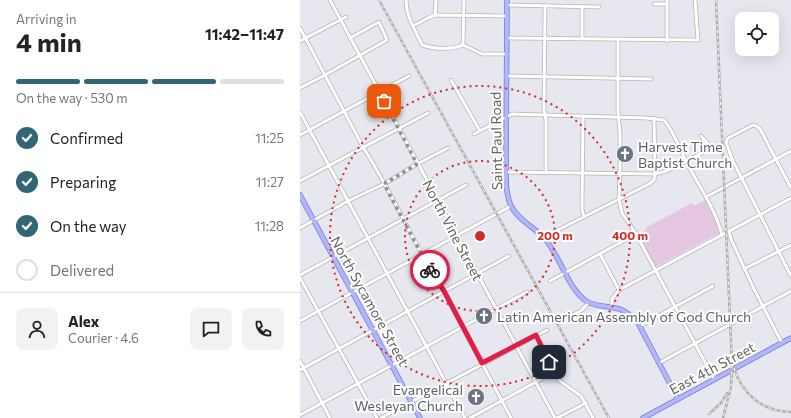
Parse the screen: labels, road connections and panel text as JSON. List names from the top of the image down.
{
  "streets": {
    "main road": ["Saint Paul Road", "North Sycamore Street", "East 4th Street"],
    "street": ["North Vine Street"]
  },
  "crossings": [
    ["Saint Paul Road", "East 4th Street"]
  ],
  "places": {
    "church": ["Harvest Time Baptist Church", "Latin American Assembly of God Church", "Evangelical Wesleyan Church"]
  },
  "page": {
    "heading": ["4 min", "Arriving in", "11:42–11:47"],
    "panel": ["Alex", "Courier · 4.6"],
    "bar": "On the way · 530 m",
    "list": [
      ["Confirmed", "11:25"],
      ["Preparing", "11:27"],
      ["On the way", "11:28"],
      "Delivered"
    ]
  },
  "rings": ["200 m", "400 m"]
}
